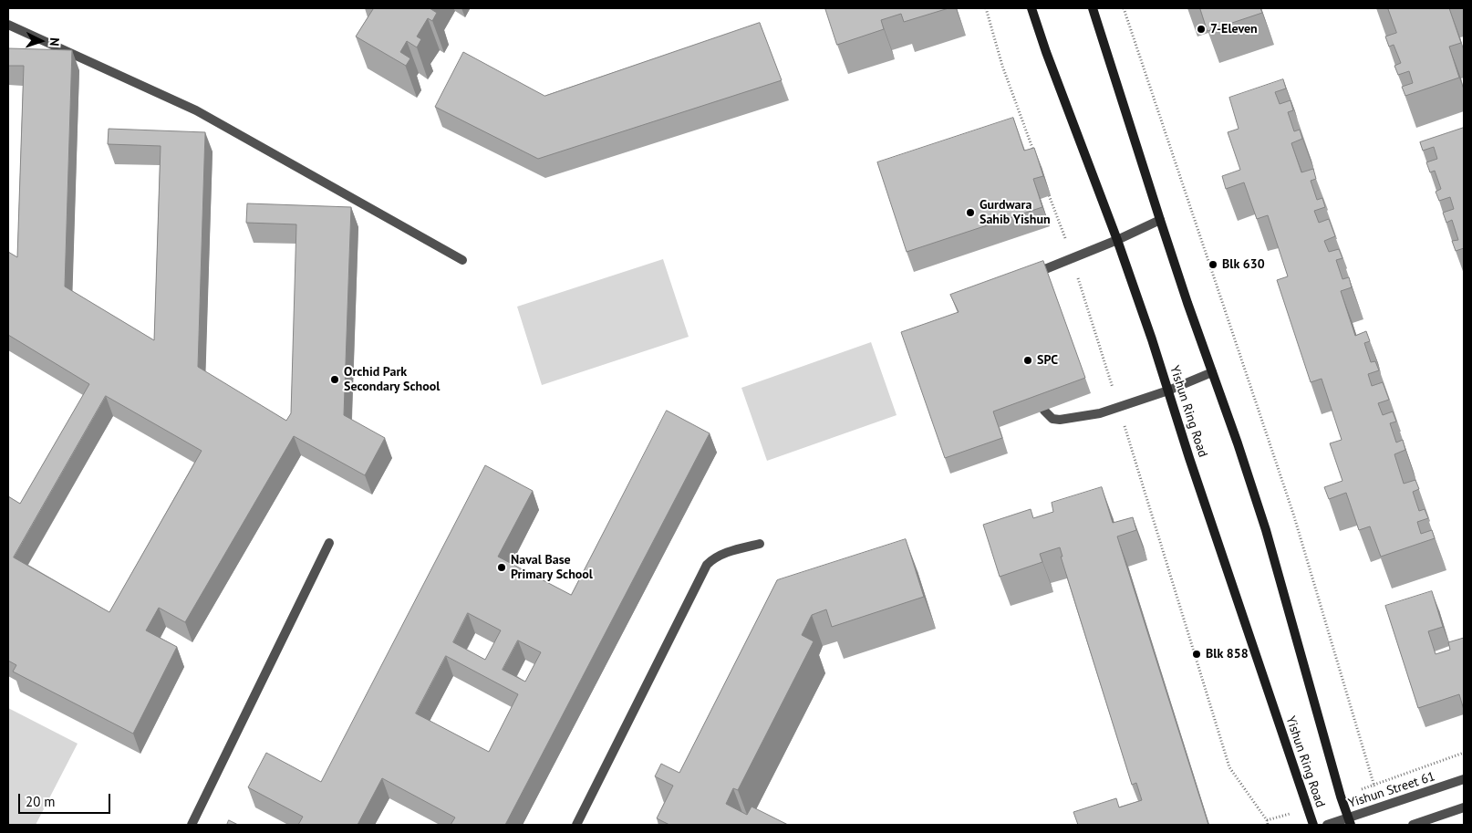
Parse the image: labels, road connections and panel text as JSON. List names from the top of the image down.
{
  "streets": {
    "main road": ["Yishun Ring Road"],
    "street": ["Yishun Street 61"]
  },
  "crossings": [
    ["Yishun Ring Road", "Yishun Street 61"]
  ],
  "places": [
    "7-Eleven",
    "Gurdwara Sahib Yishun",
    "Blk 630",
    "SPC",
    "Orchid Park Secondary School",
    "Naval Base Primary School",
    "Blk 858"
  ],
  "scale_bar": "20 m",
  "north": "right"
}
